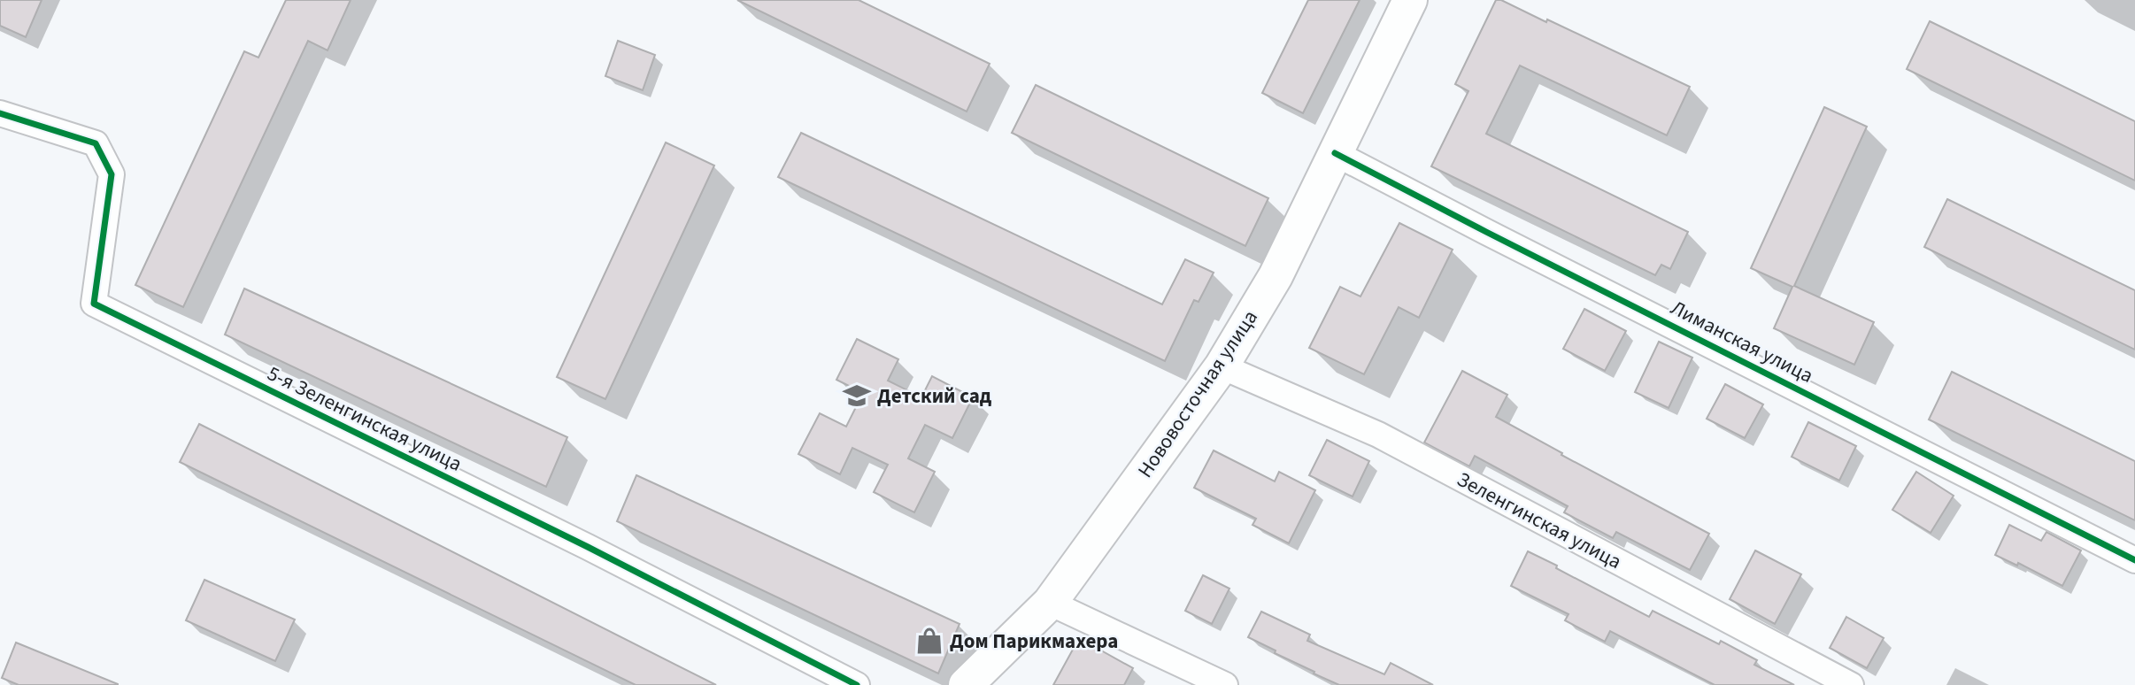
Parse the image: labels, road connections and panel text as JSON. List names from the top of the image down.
{
  "streets": {
    "main road": ["Нововосточная улица"],
    "street": ["Лиманская улица", "5-я Зеленгинская улица", "Зеленгинская улица"]
  },
  "crossings": [
    ["Лиманская улица", "Нововосточная улица"],
    ["Нововосточная улица", "Зеленгинская улица"]
  ],
  "places": {
    "school or university": ["Детский сад"],
    "shop": ["Дом Парикмахера"]
  }
}
